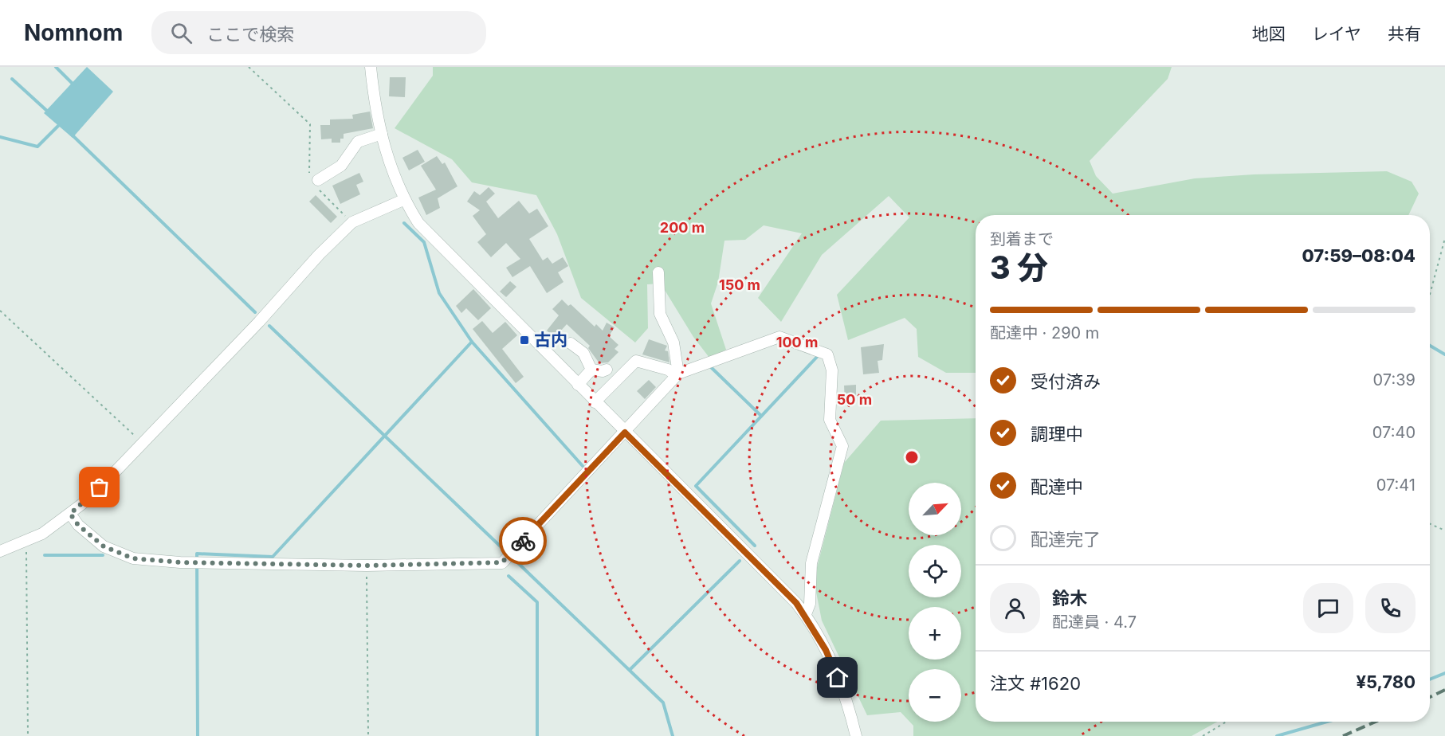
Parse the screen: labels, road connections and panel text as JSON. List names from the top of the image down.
{
  "places": {
    "transit": ["古内"]
  },
  "north": "top right",
  "page": {
    "header": "Nomnom",
    "search": "ここで検索",
    "nav": ["地図", "レイヤ", "共有"],
    "heading": ["3 分", "到着まで", "07:59–08:04"],
    "panel": [
      "鈴木",
      "配達員 · 4.7",
      "注文 #1620",
      "¥5,780"
    ],
    "bar": "配達中 · 290 m",
    "list": [
      ["受付済み", "07:39"],
      ["調理中", "07:40"],
      ["配達中", "07:41"],
      "配達完了"
    ],
    "map_buttons": ["+", "−"]
  },
  "rings": [
    "200 m",
    "150 m",
    "100 m",
    "50 m"
  ]
}
